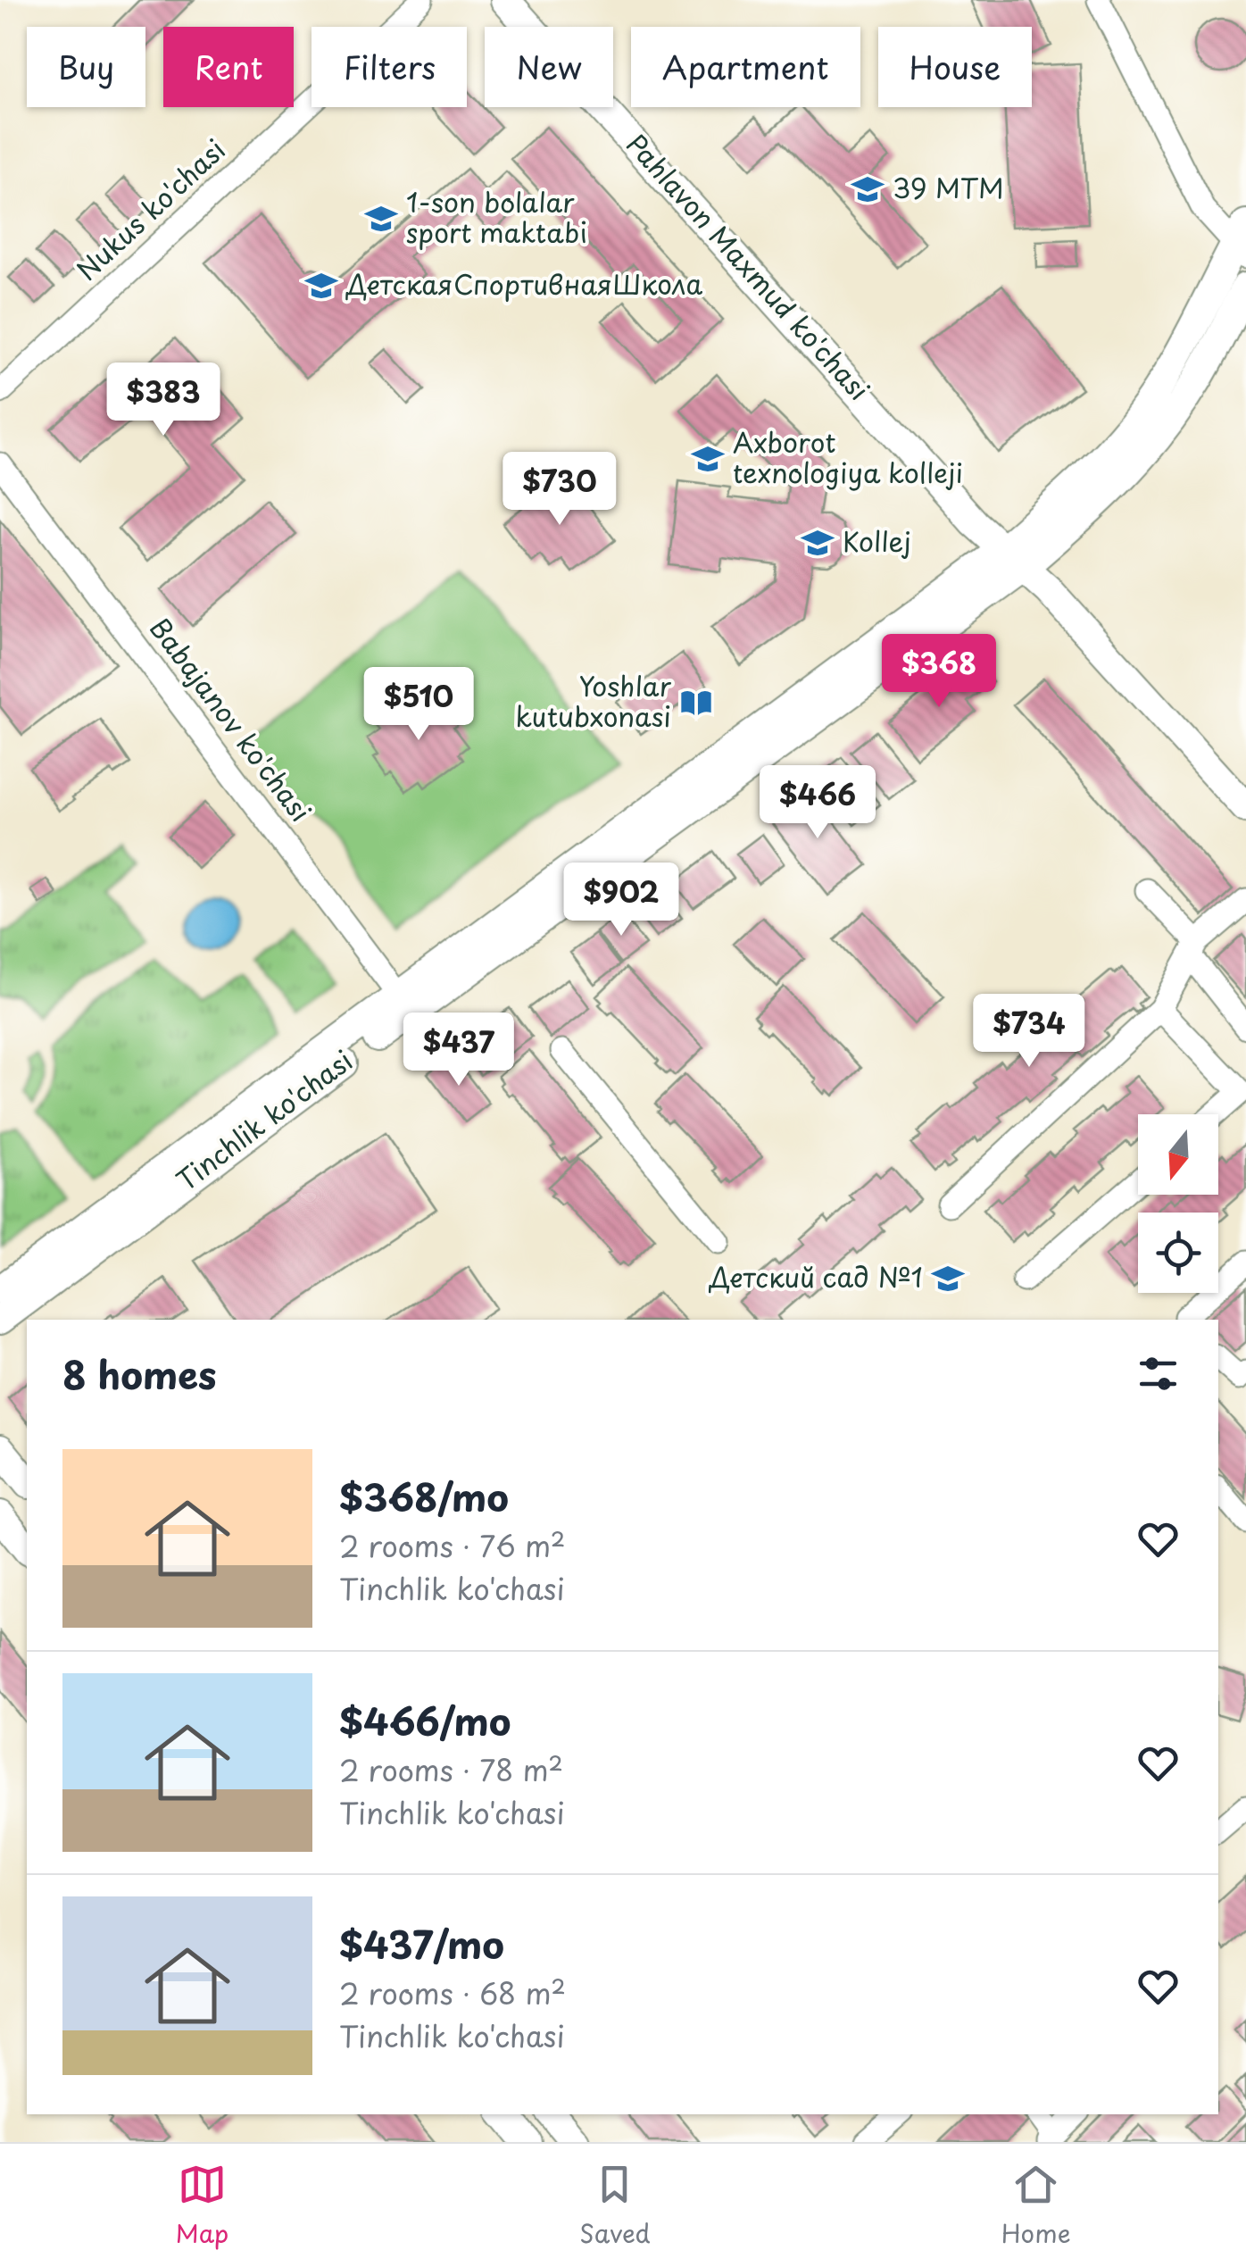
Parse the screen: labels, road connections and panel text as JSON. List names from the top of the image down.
{
  "streets": {
    "main road": ["Pahlavon Maxmud ko'chasi", "Tinchlik ko'chasi"],
    "street": ["Nukus ko'chasi", "Babajanov ko'chasi"]
  },
  "crossings": [
    ["Pahlavon Maxmud ko'chasi", "Tinchlik ko'chasi"],
    ["Babajanov ko'chasi", "Tinchlik ko'chasi"]
  ],
  "places": {
    "school or university": [
      "39 MTM",
      "1-son bolalar sport maktabi",
      "ДетскаяСпортивнаяШкола",
      "Axborot texnologiya kolleji",
      "Kollej",
      "Детский сад №1"
    ],
    "library": ["Yoshlar kutubxonasi"]
  },
  "north": "bottom",
  "page": {
    "chip": [
      "Buy",
      "Rent",
      "Filters",
      "New",
      "Apartment",
      "House"
    ],
    "price": [
      "$383",
      "$730",
      "$368",
      "$510",
      "$466",
      "$902",
      "$734",
      "$437"
    ],
    "heading": "8 homes",
    "list": [
      {
        "name": "$368/mo",
        "note": "2 rooms · 76 m² · Tinchlik ko'chasi"
      },
      {
        "name": "$466/mo",
        "note": "2 rooms · 78 m² · Tinchlik ko'chasi"
      },
      {
        "name": "$437/mo",
        "note": "2 rooms · 68 m² · Tinchlik ko'chasi"
      }
    ],
    "tabs": ["Map", "Saved", "Home"]
  }
}
